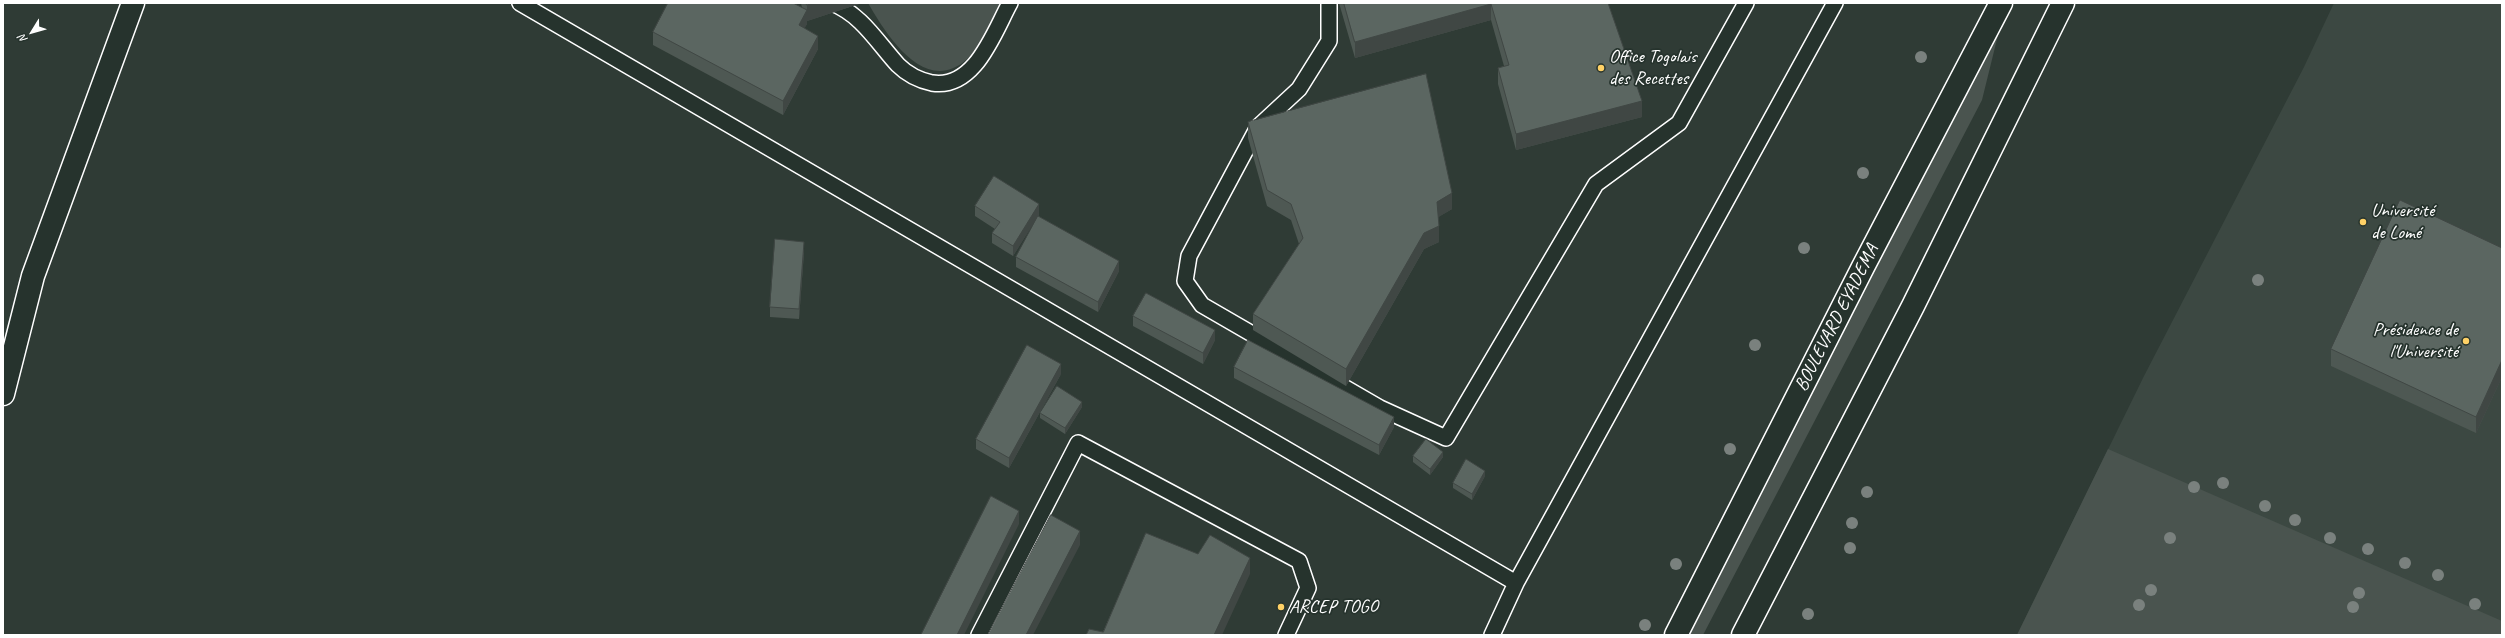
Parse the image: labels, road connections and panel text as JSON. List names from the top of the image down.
{
  "streets": {
    "main road": ["BOULEVARD EYADEMA"]
  },
  "places": [
    "Office Togolais des Recettes",
    "Université de Lomé",
    "Présidence de l'Université",
    "ARCEP TOGO"
  ],
  "north": "bottom left"
}
